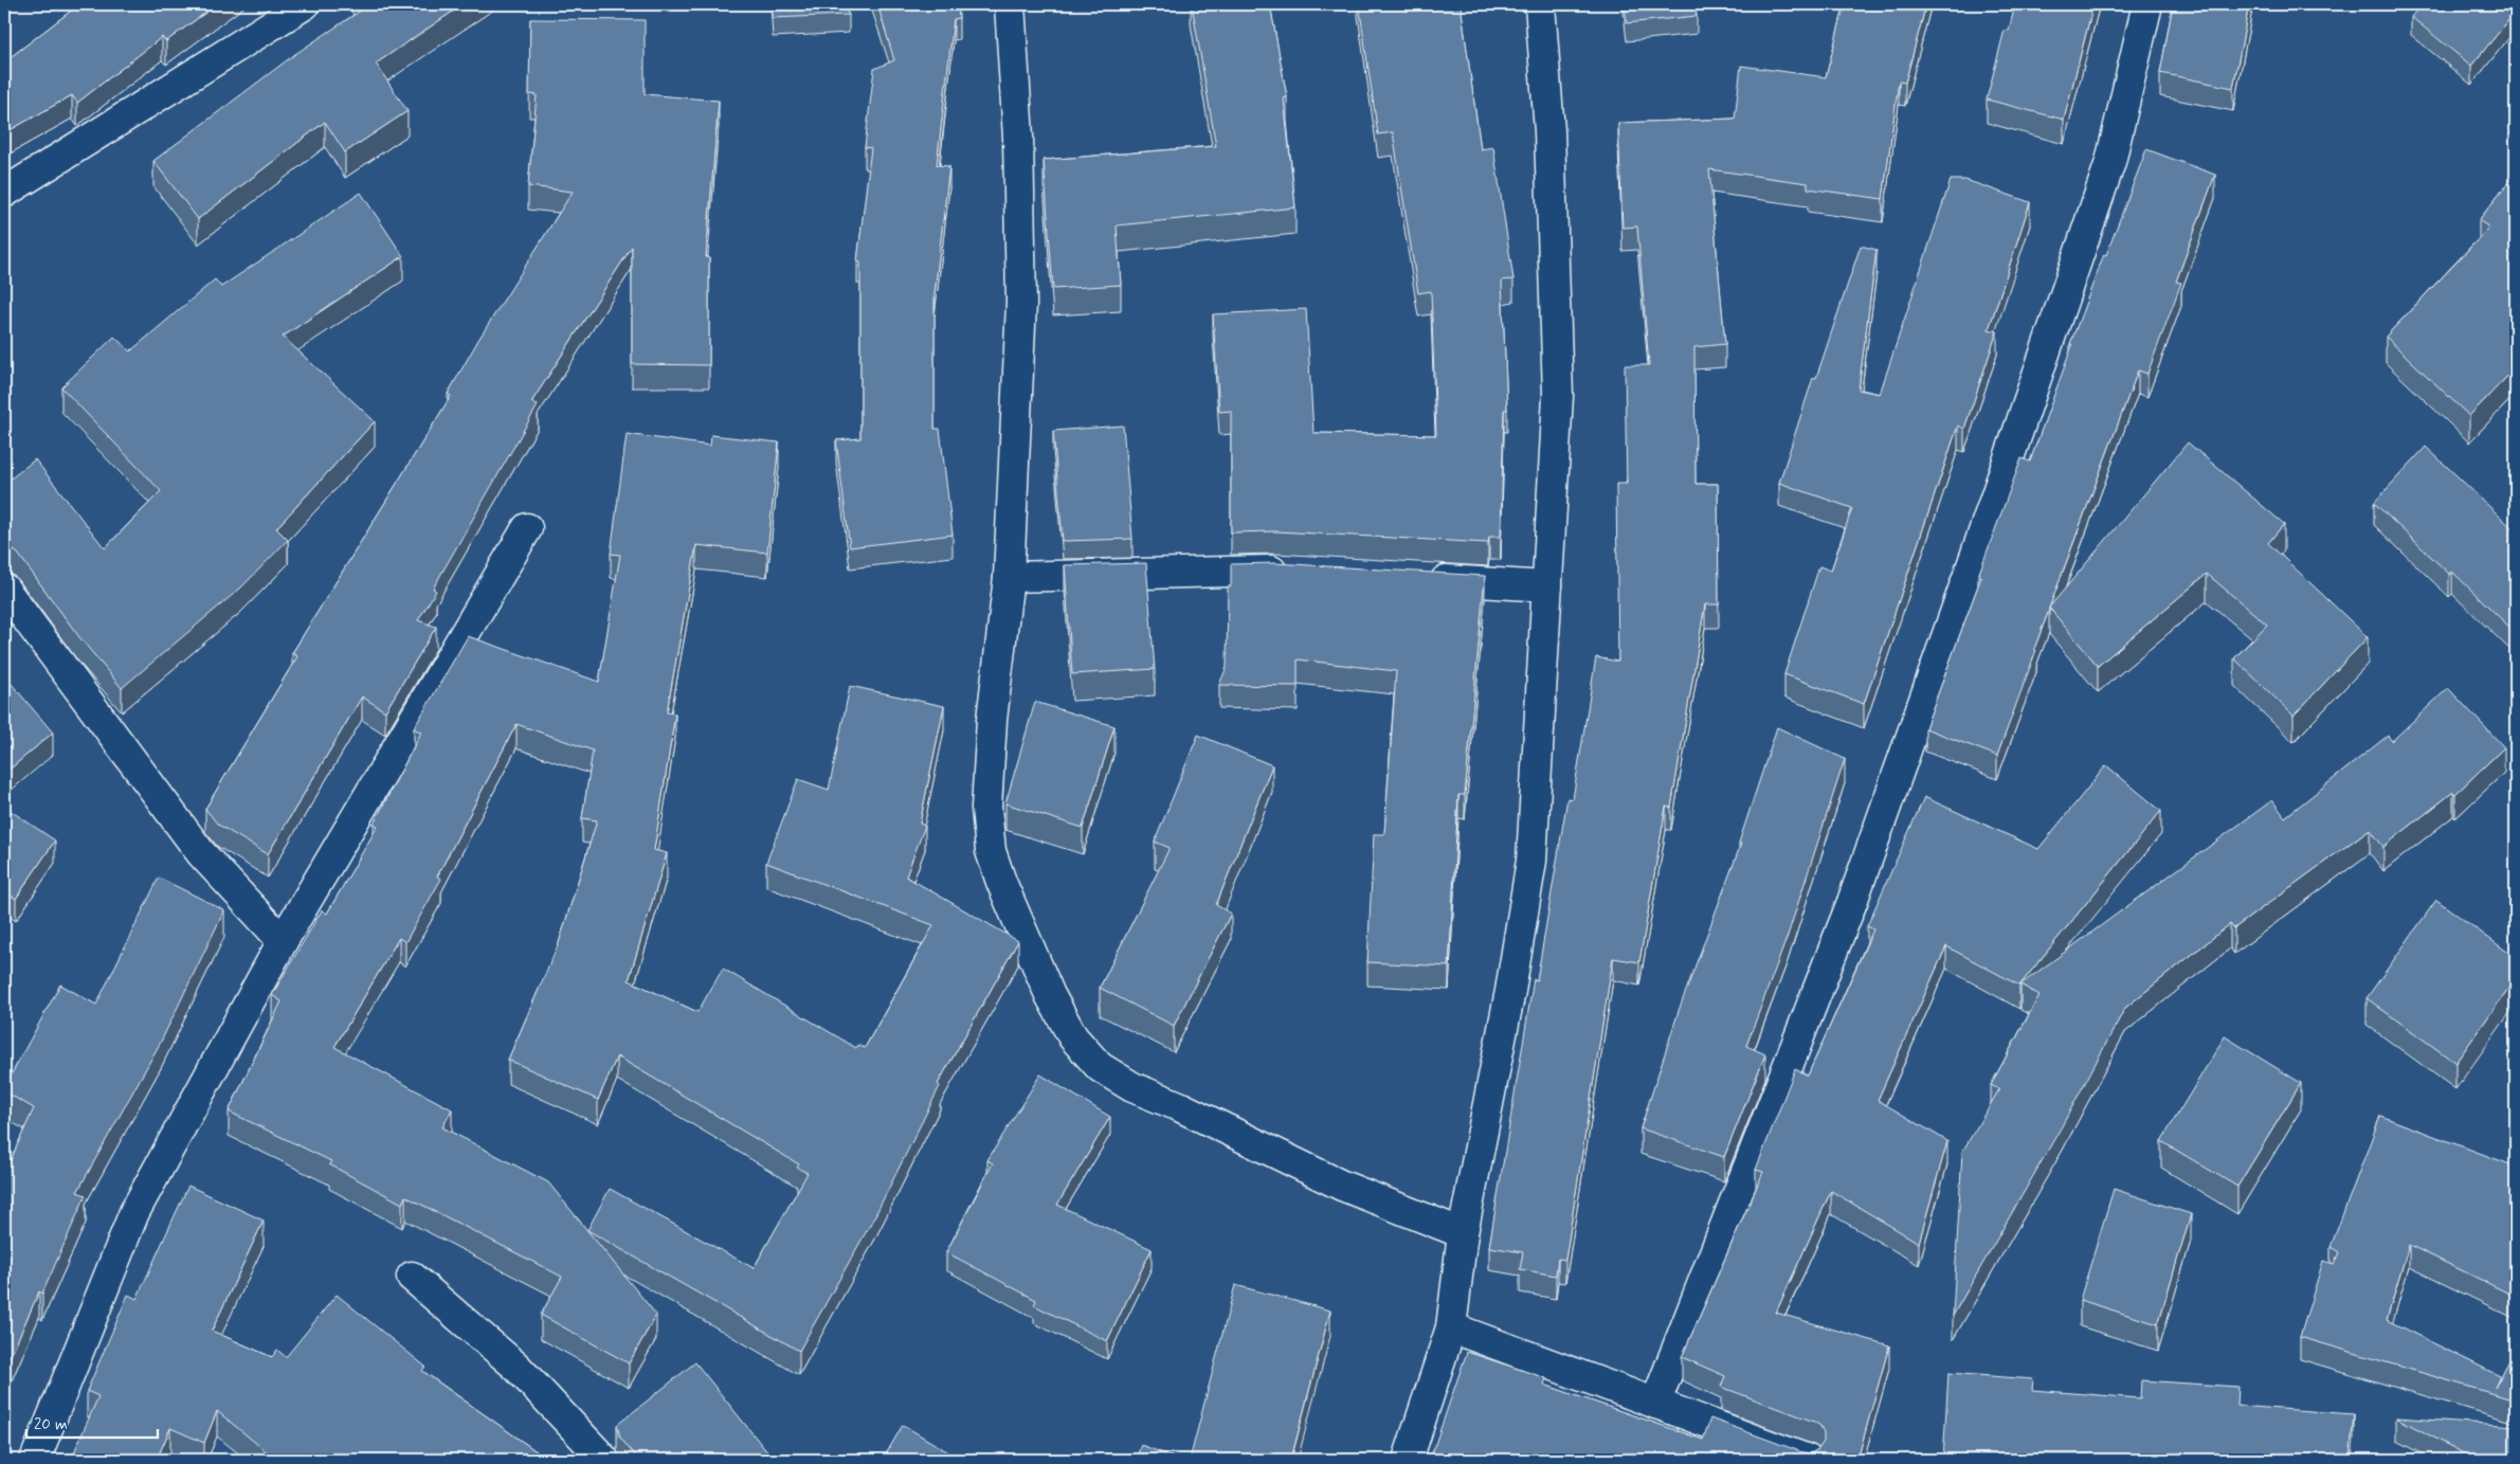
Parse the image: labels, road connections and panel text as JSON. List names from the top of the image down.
{
  "scale_bar": "20 m"
}
